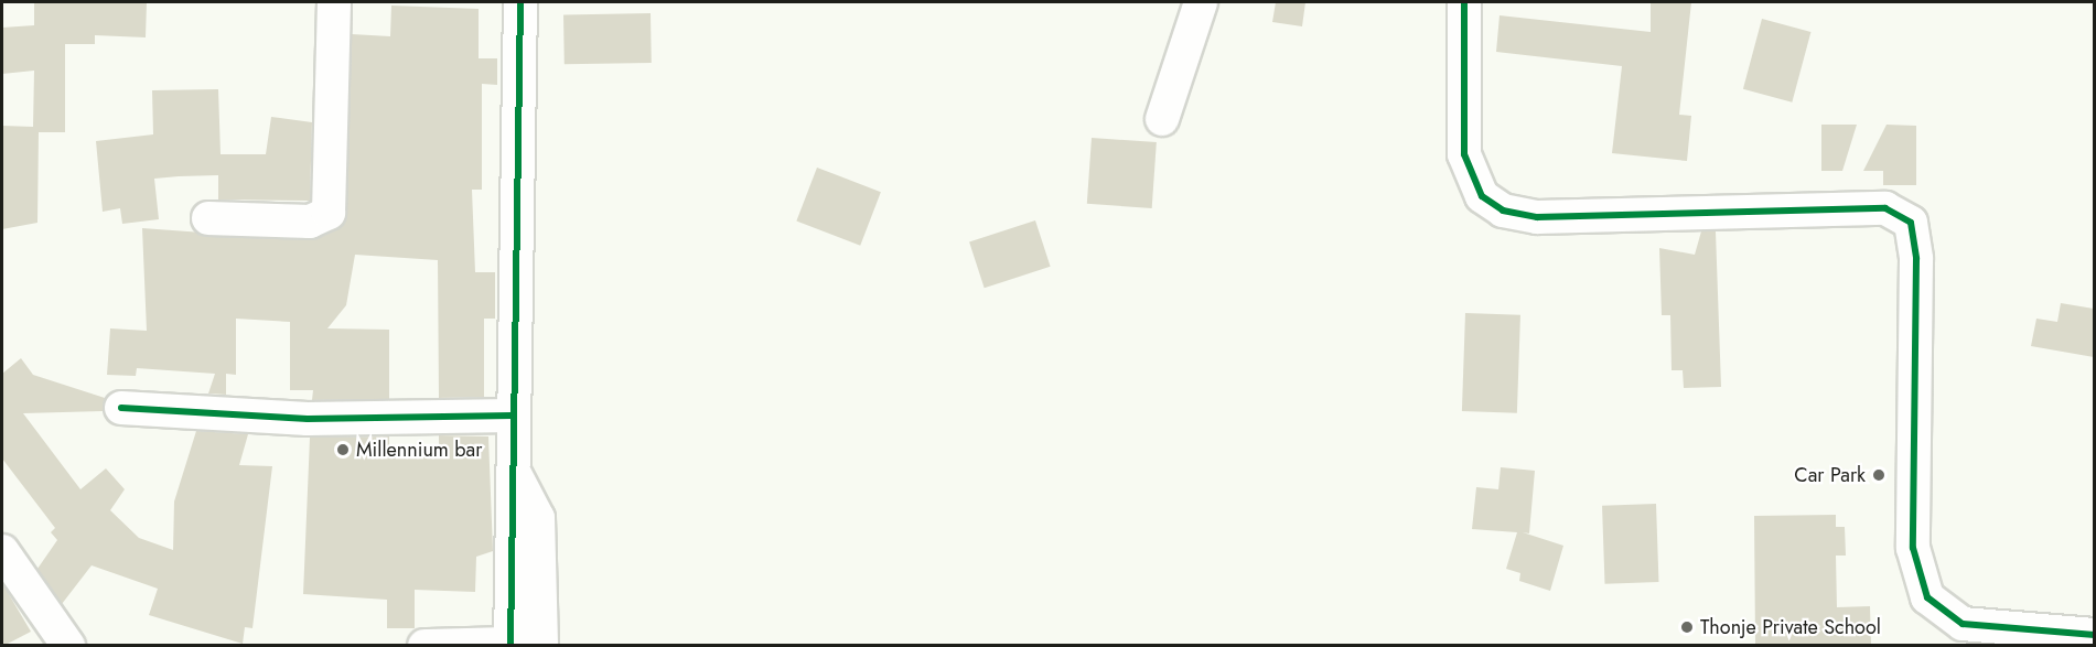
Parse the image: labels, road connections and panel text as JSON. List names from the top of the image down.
{
  "places": ["Millennium bar", "Car Park", "Thonje Private School"]
}
